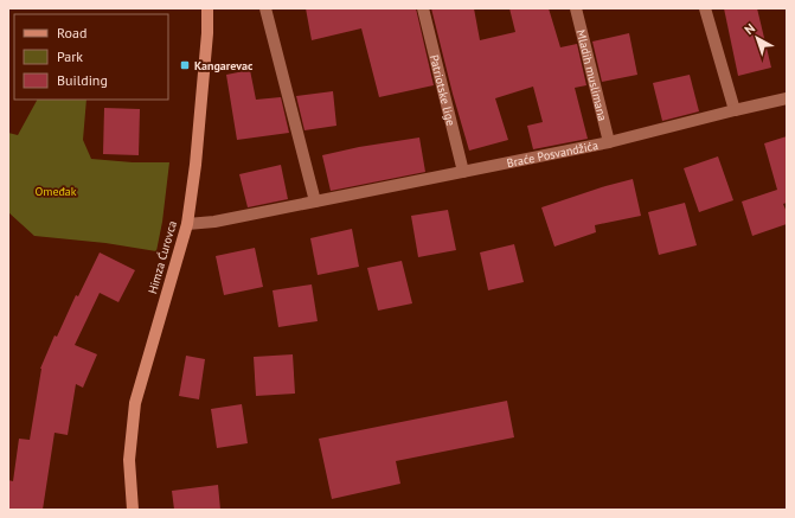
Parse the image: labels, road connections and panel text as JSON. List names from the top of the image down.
{
  "streets": {
    "main road": ["Himza Ćurovca"],
    "street": ["Mladih muslimana", "Patriotske lige", "Braće Posvandžića"]
  },
  "crossings": [
    ["Mladih muslimana", "Braće Posvandžića"],
    ["Patriotske lige", "Braće Posvandžića"],
    ["Braće Posvandžića", "Himza Ćurovca"]
  ],
  "parks": ["Omeđak"],
  "places": {
    "transit": ["Kangarevac"]
  },
  "legend": ["Road", "Park", "Building"],
  "north": "top left"
}
